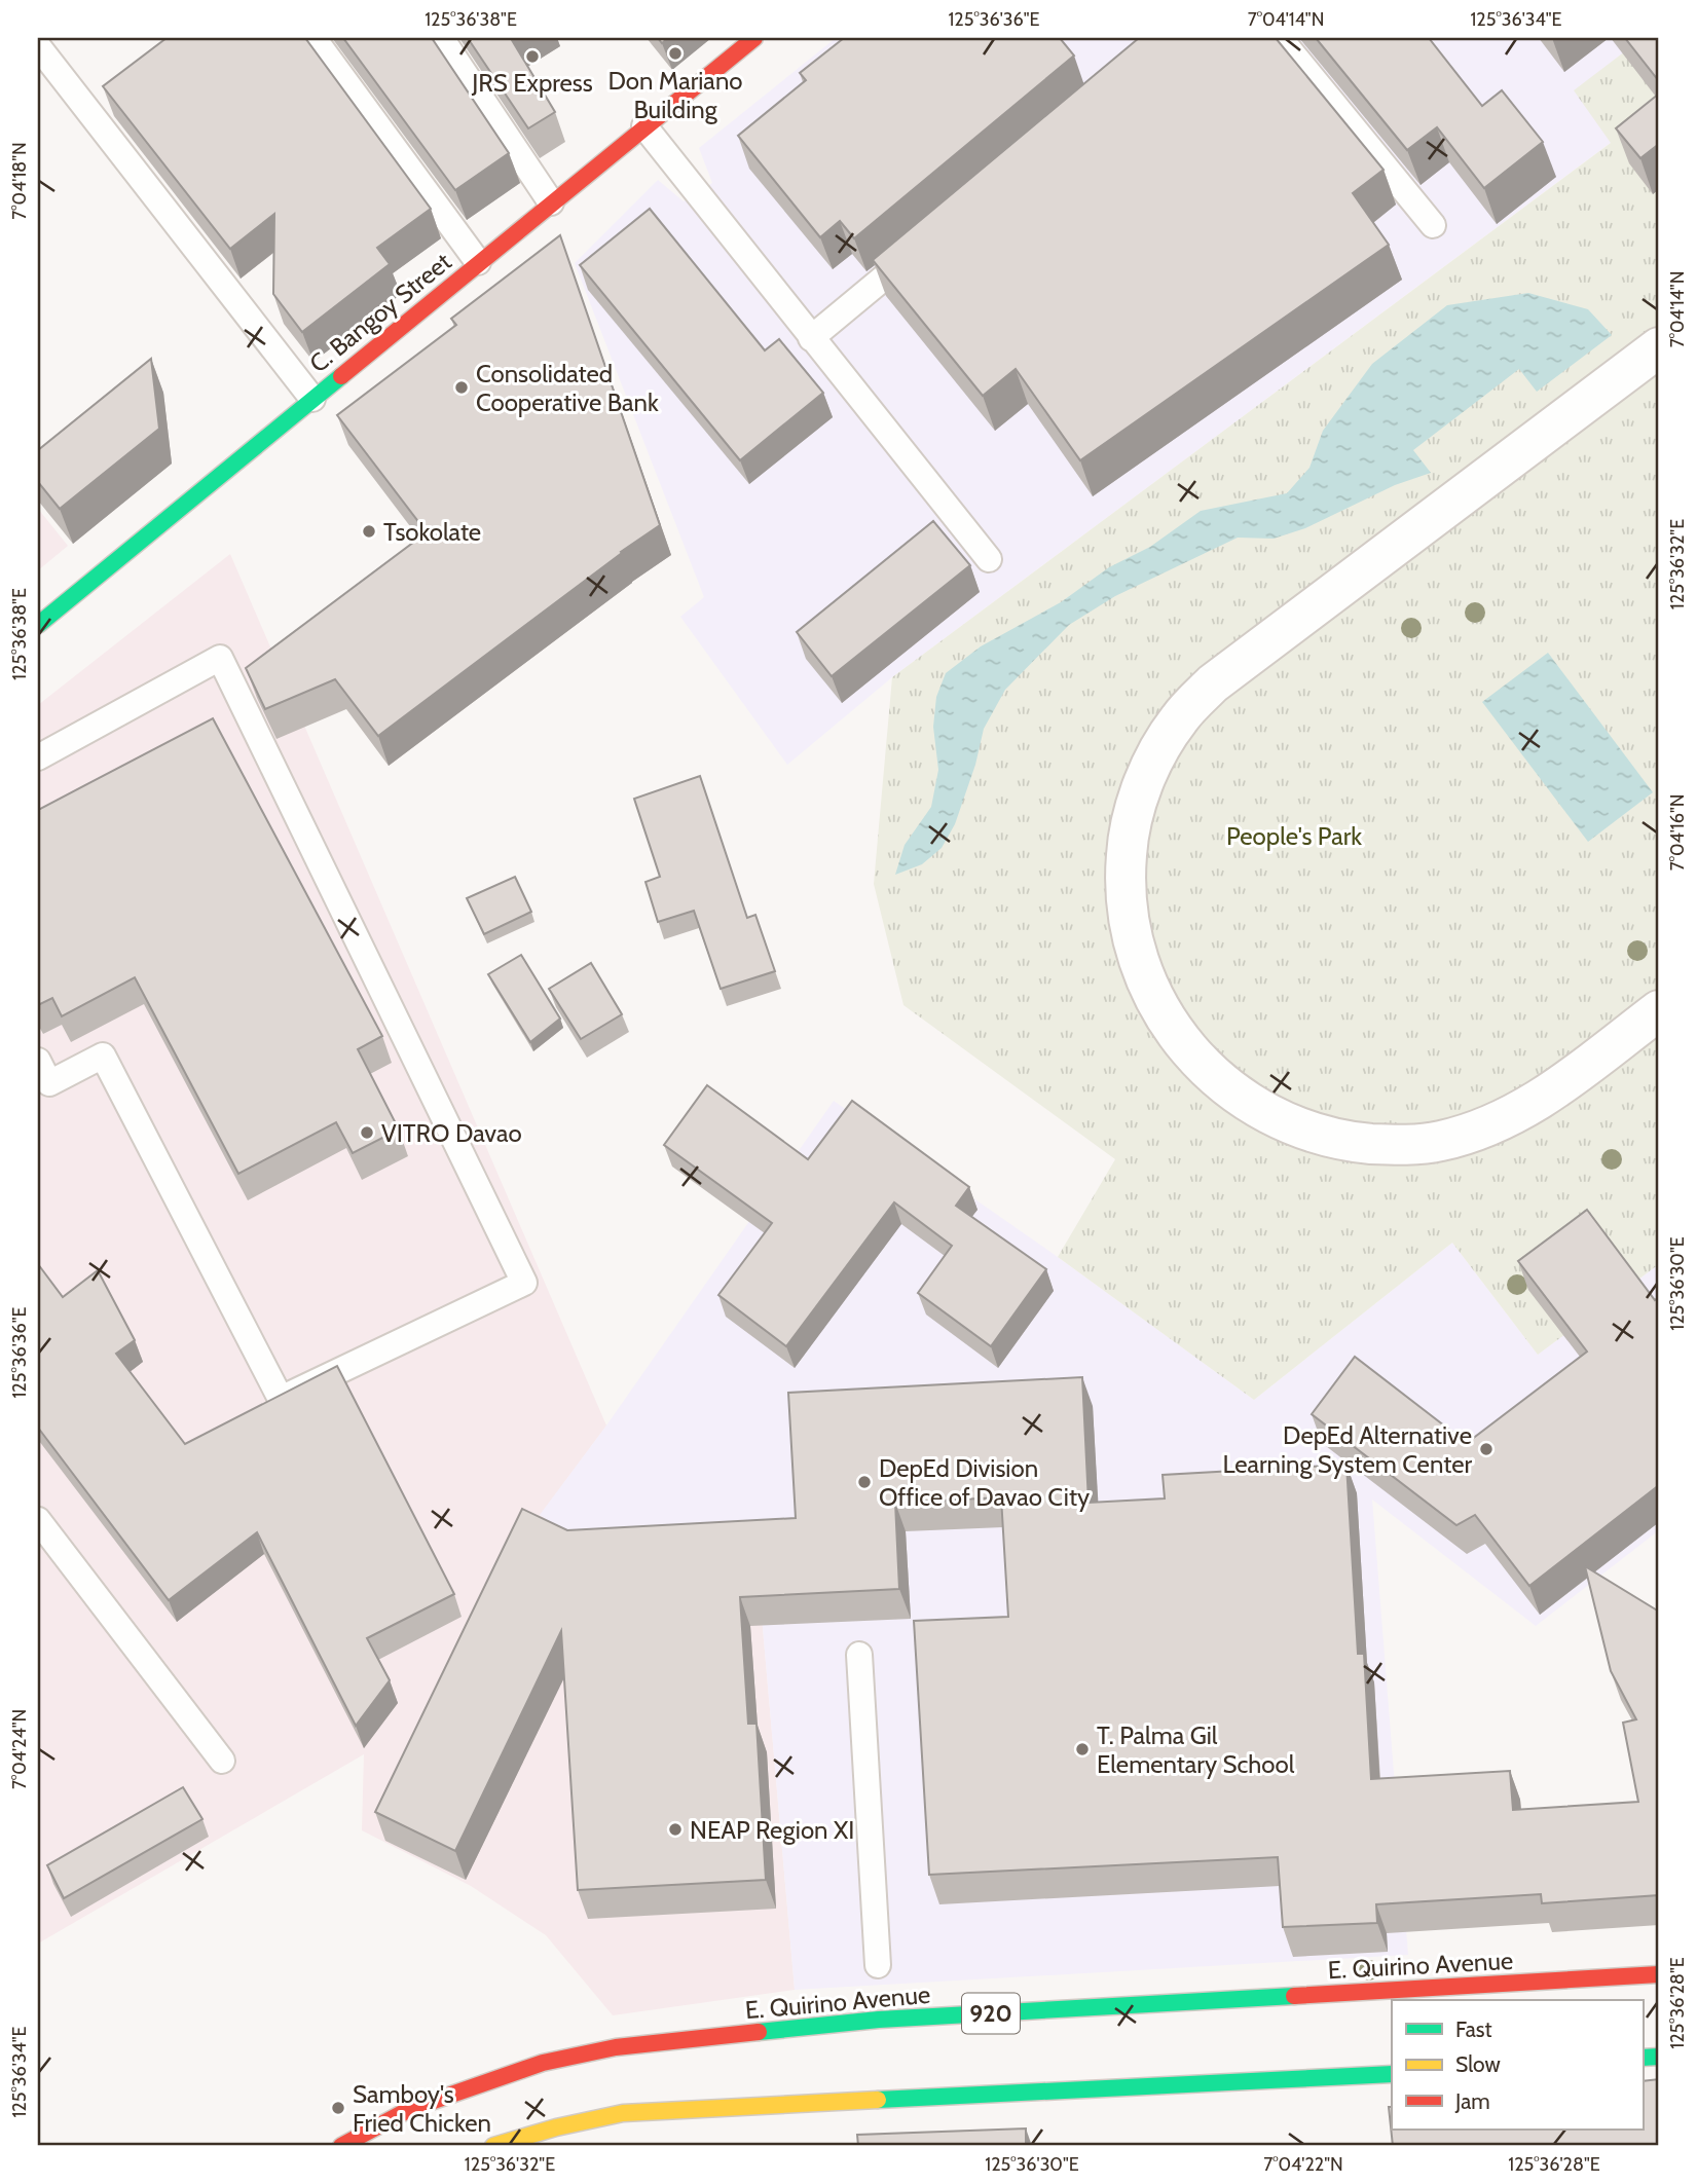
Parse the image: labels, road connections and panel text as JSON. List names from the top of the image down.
{
  "streets": {
    "main road": ["C. Bangoy Street", "E. Quirino Avenue", "920"]
  },
  "parks": ["People's Park"],
  "places": [
    "Don Mariano Building",
    "JRS Express",
    "Consolidated Cooperative Bank",
    "Tsokolate",
    "VITRO Davao",
    "DepEd Alternative Learning System Center",
    "DepEd Division Office of Davao City",
    "T. Palma Gil Elementary School",
    "NEAP Region XI",
    "Samboy's Fried Chicken"
  ],
  "legend": ["Fast", "Slow", "Jam"],
  "coordinates": [
    "125°36'38\"E",
    "125°36'36\"E",
    "7°04'14\"N",
    "125°36'34\"E",
    "7°04'18\"N",
    "125°36'32\"E",
    "7°04'16\"N",
    "125°36'30\"E",
    "7°04'24\"N",
    "125°36'28\"E",
    "7°04'22\"N"
  ]
}
